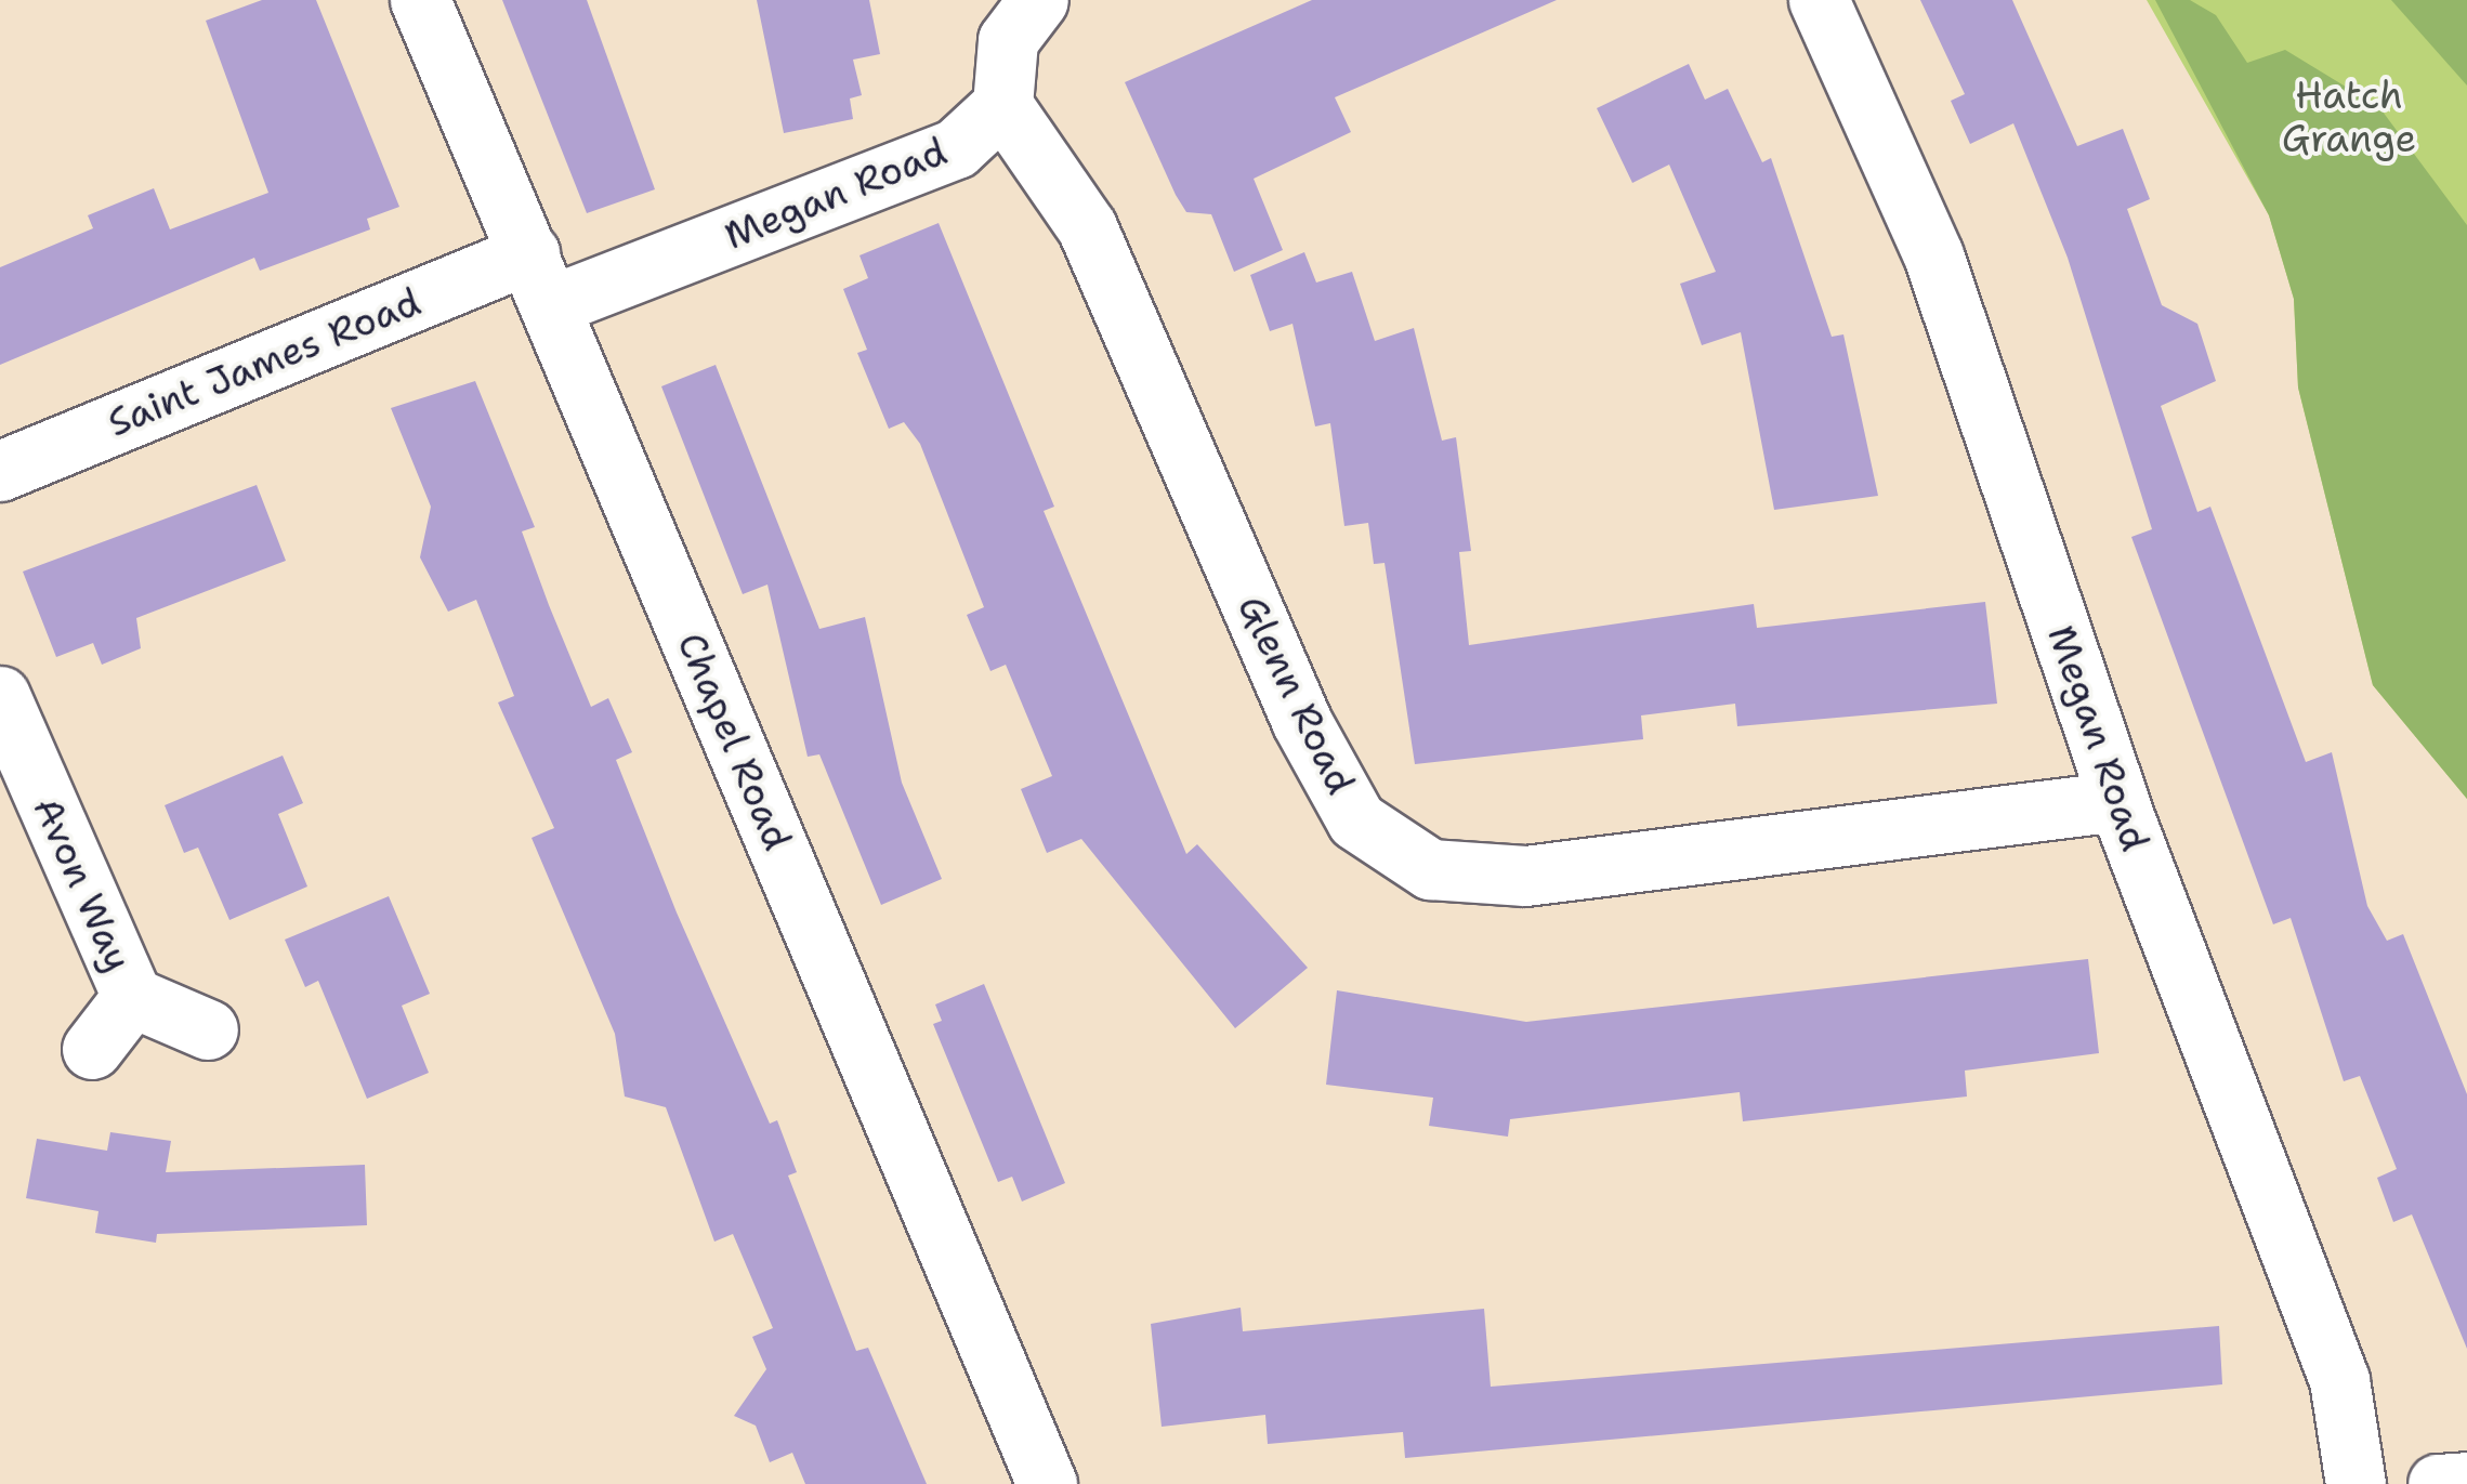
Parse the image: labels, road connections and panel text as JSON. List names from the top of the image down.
{
  "streets": {
    "street": [
      "Megan Road",
      "Saint James Road",
      "Glenn Road",
      "Chapel Road",
      "Avon Way"
    ]
  },
  "crossings": [
    ["Megan Road", "Saint James Road"],
    ["Megan Road", "Glenn Road"],
    ["Megan Road", "Chapel Road"],
    ["Saint James Road", "Chapel Road"]
  ],
  "parks": ["Hatch Grange"]
}
